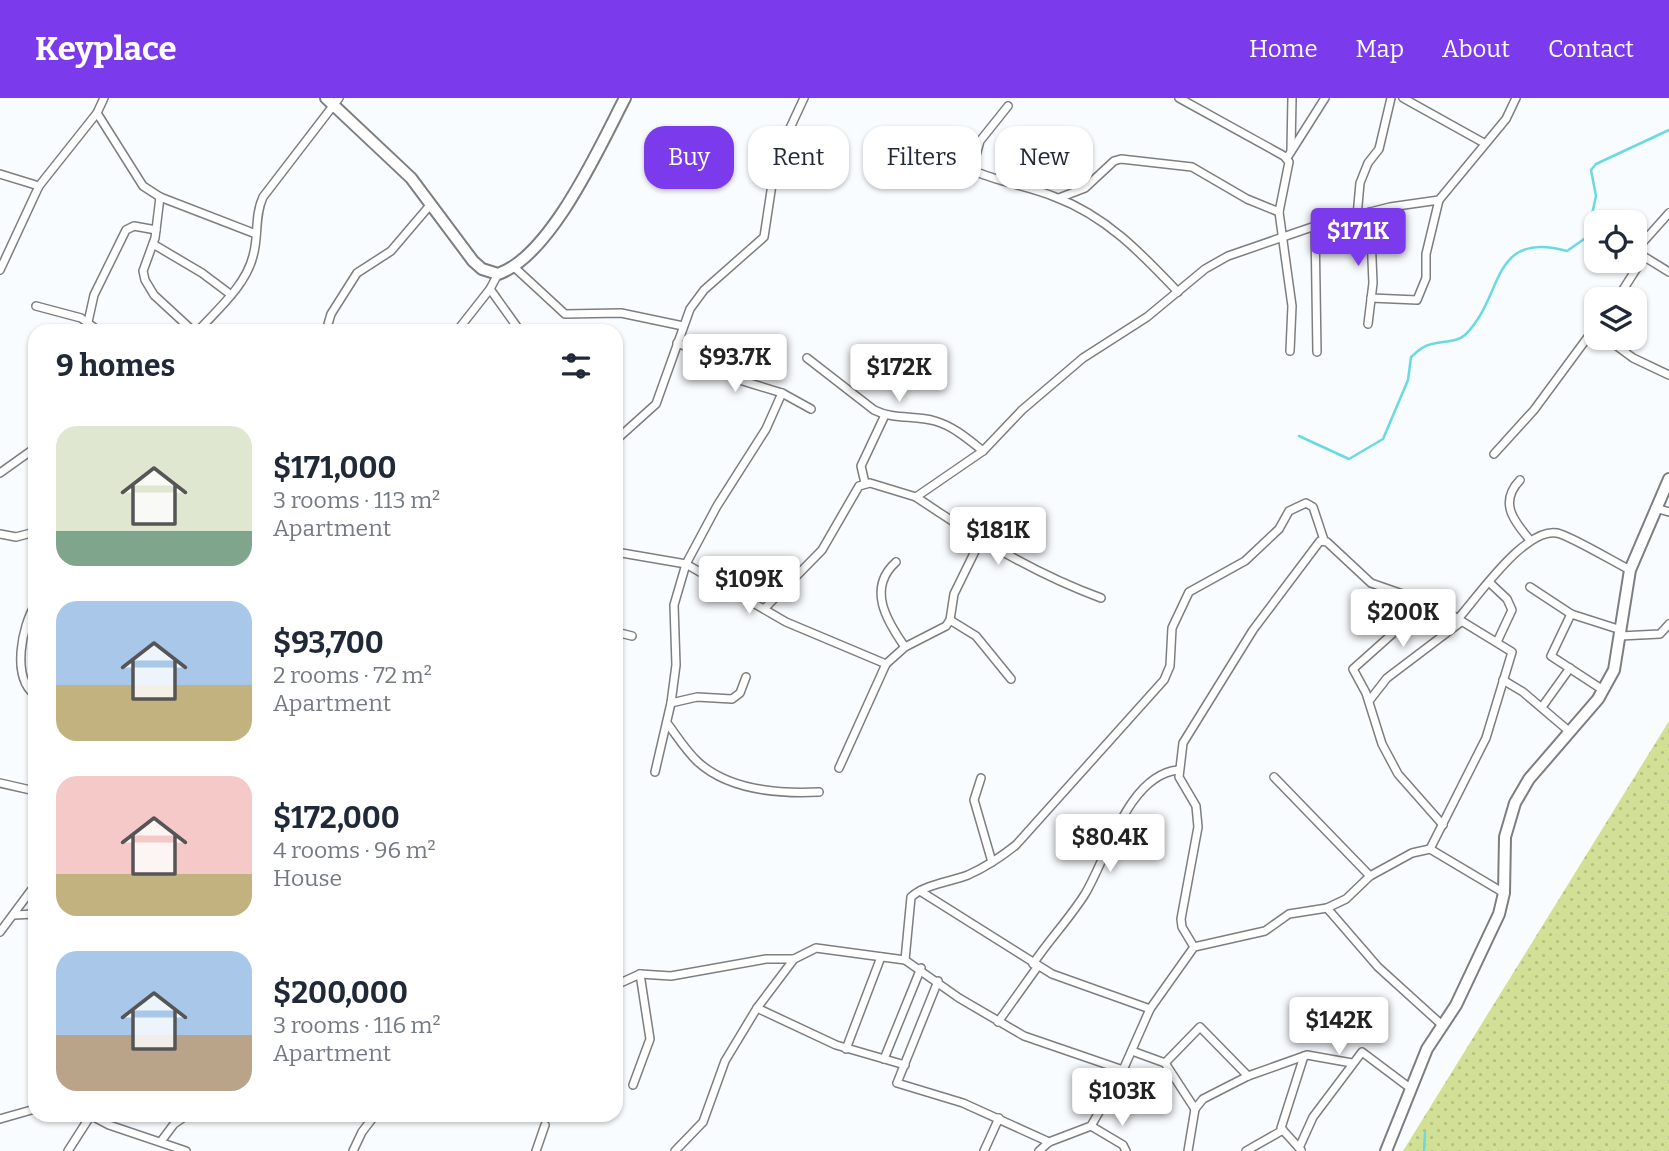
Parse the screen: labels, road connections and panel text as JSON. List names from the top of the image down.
{
  "page": {
    "header": "Keyplace",
    "nav": [
      "Home",
      "Map",
      "About",
      "Contact"
    ],
    "chip": [
      "Buy",
      "Rent",
      "Filters",
      "New"
    ],
    "price": [
      "$171K",
      "$93.7K",
      "$172K",
      "$181K",
      "$109K",
      "$200K",
      "$80.4K",
      "$142K",
      "$103K"
    ],
    "heading": "9 homes",
    "list": [
      {
        "name": "$171,000",
        "note": "3 rooms · 113 m² · Apartment"
      },
      {
        "name": "$93,700",
        "note": "2 rooms · 72 m² · Apartment"
      },
      {
        "name": "$172,000",
        "note": "4 rooms · 96 m² · House"
      },
      {
        "name": "$200,000",
        "note": "3 rooms · 116 m² · Apartment"
      }
    ]
  }
}
